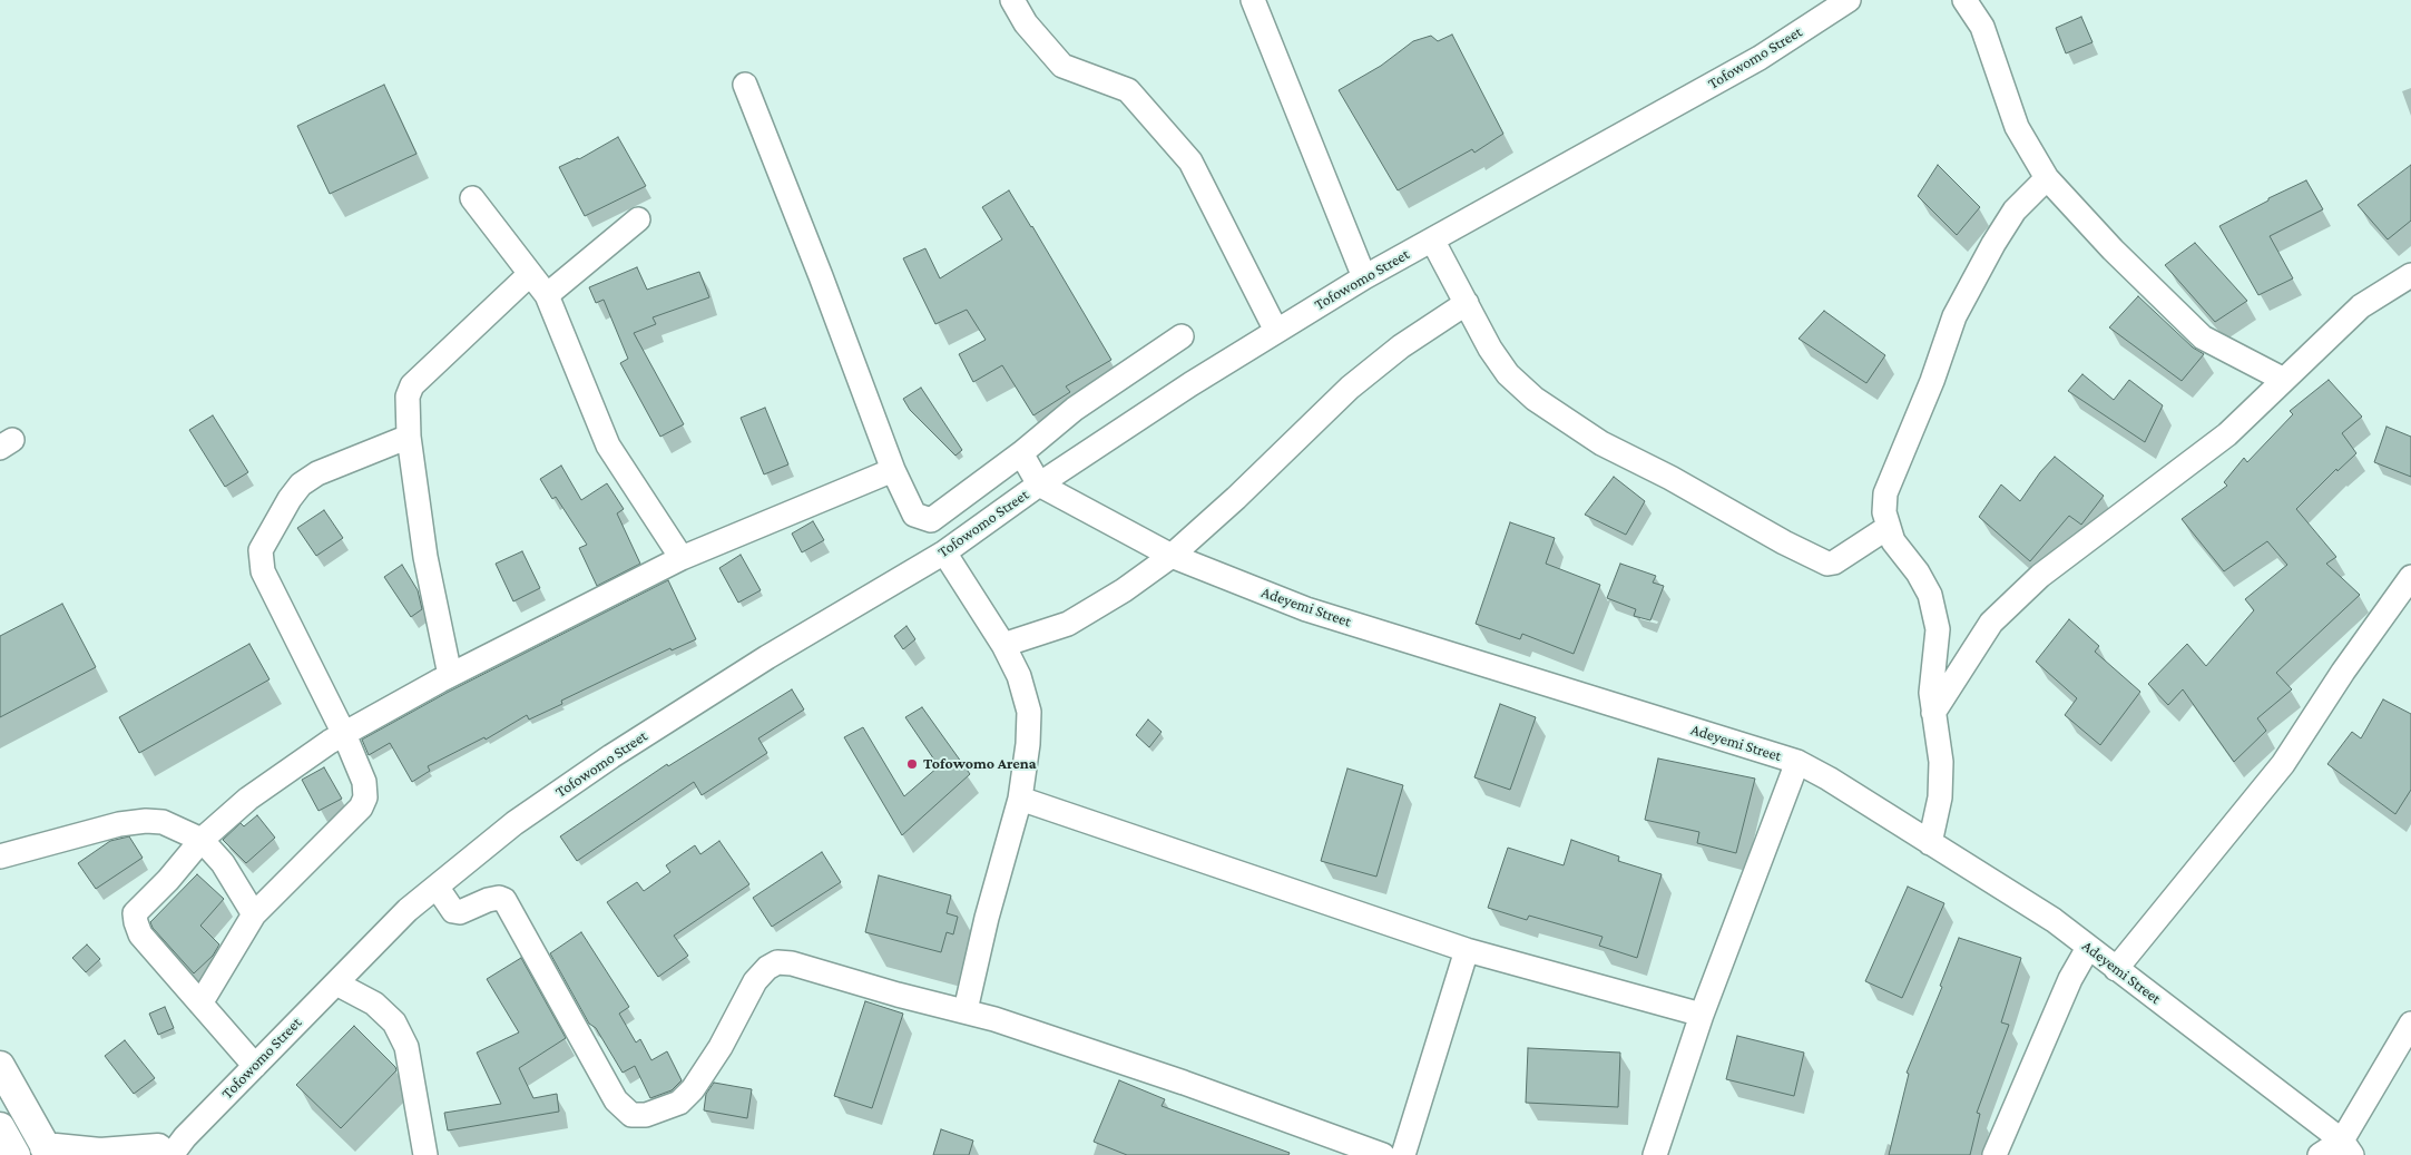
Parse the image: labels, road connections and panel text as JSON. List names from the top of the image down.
{
  "streets": {
    "street": ["Tofowomo Street", "Adeyemi Street"]
  },
  "crossings": [
    ["Tofowomo Street", "Adeyemi Street"]
  ],
  "places": ["Tofowomo Arena"]
}
